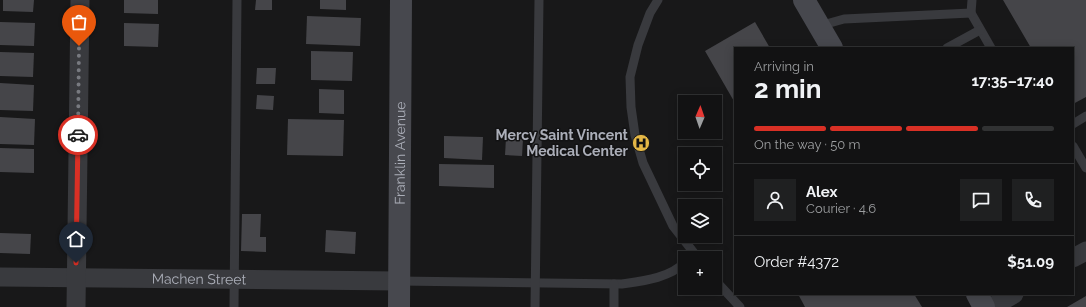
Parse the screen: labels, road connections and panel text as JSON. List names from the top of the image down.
{
  "streets": {
    "street": ["Franklin Avenue", "Machen Street"]
  },
  "crossings": [
    ["Franklin Avenue", "Machen Street"]
  ],
  "places": {
    "hospital": ["Mercy Saint Vincent Medical Center"]
  },
  "north": "top",
  "page": {
    "heading": ["2 min", "Arriving in", "17:35–17:40"],
    "panel": [
      "Alex",
      "Courier · 4.6",
      "Order #4372",
      "$51.09"
    ],
    "map_buttons": "+",
    "bar": "On the way · 50 m"
  }
}
